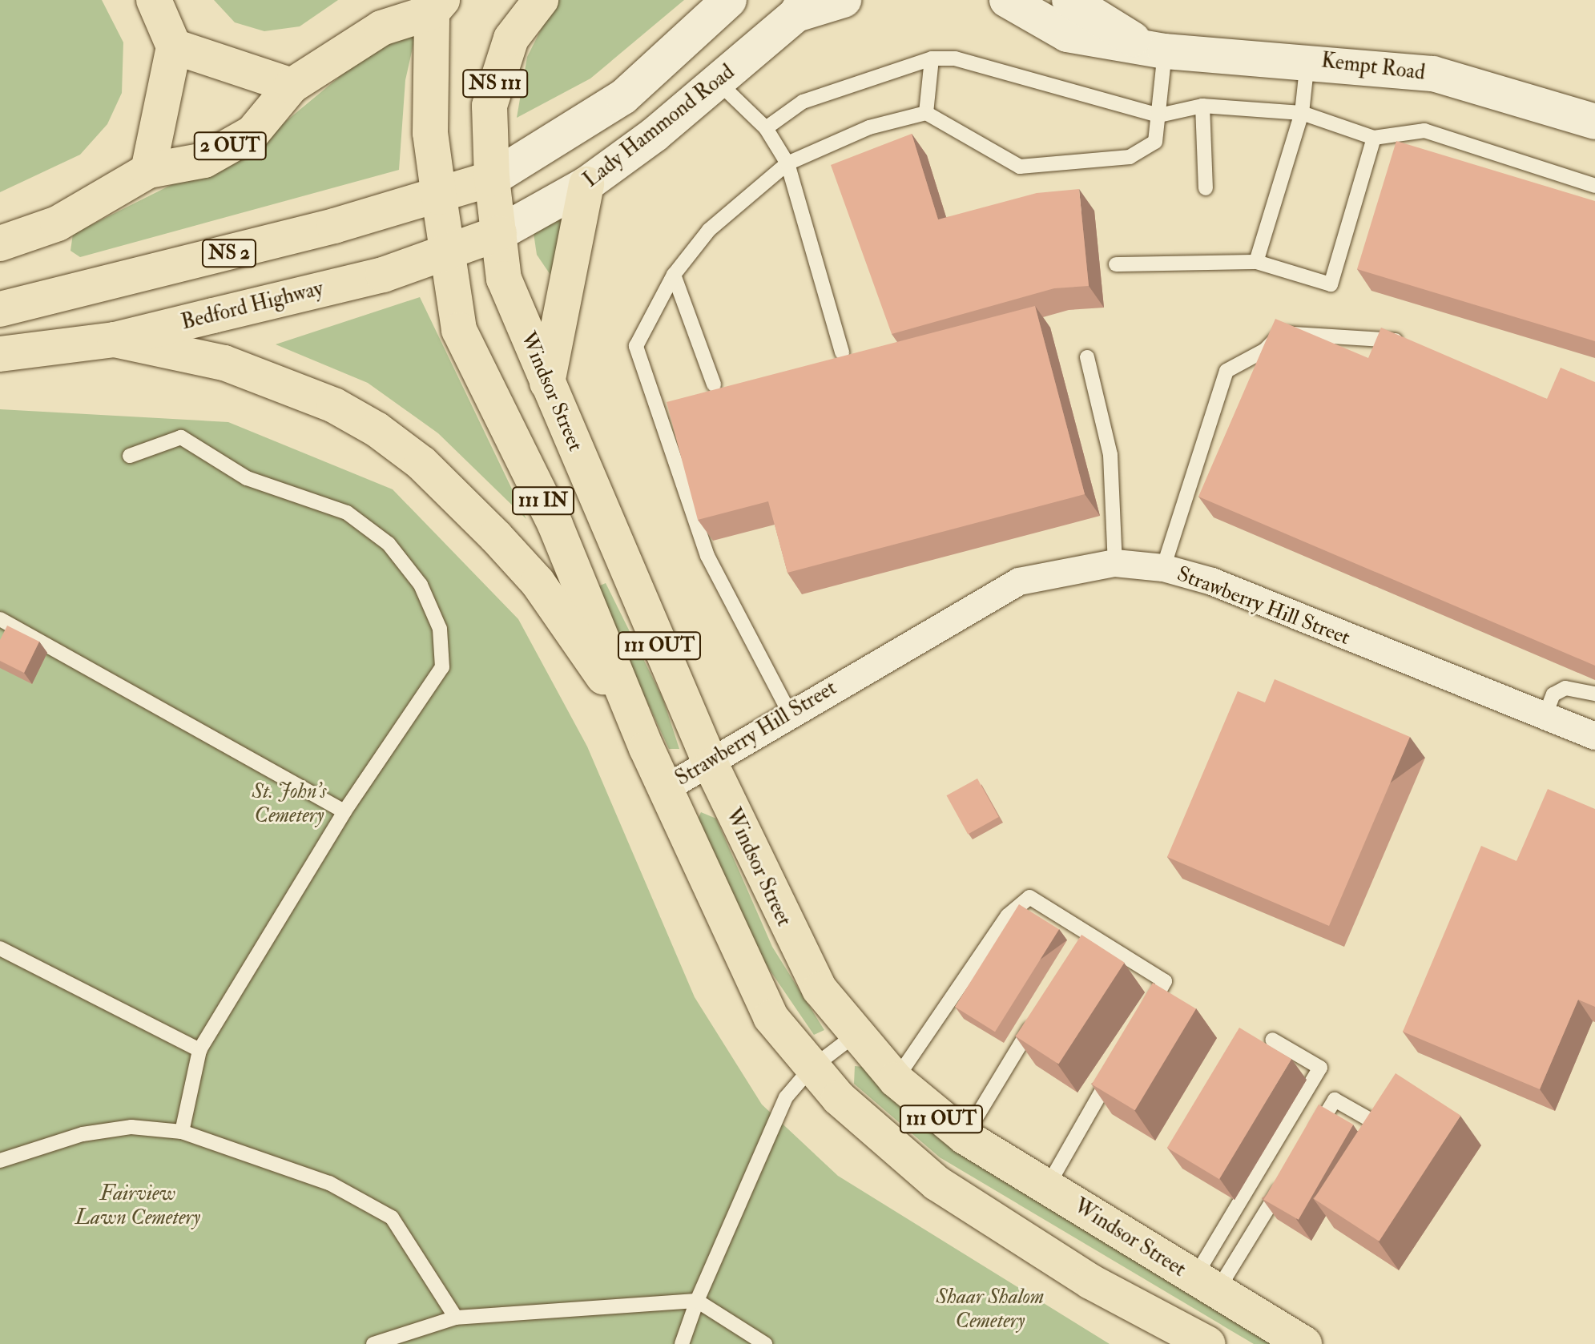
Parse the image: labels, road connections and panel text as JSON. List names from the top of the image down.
{
  "streets": {
    "main road": [
      "Kempt Road",
      "NS 111",
      "Lady Hammond Road",
      "2 OUT",
      "NS 2",
      "Bedford Highway",
      "Windsor Street",
      "111 IN",
      "111 OUT"
    ],
    "street": ["Strawberry Hill Street"]
  },
  "crossings": [
    ["NS 111", "2 OUT"],
    ["NS 111", "NS 2"],
    ["NS 111", "Windsor Street"],
    ["Lady Hammond Road", "Bedford Highway"],
    ["Lady Hammond Road", "Windsor Street"],
    ["NS 2", "Windsor Street"],
    ["Bedford Highway", "Windsor Street"],
    ["Bedford Highway", "111 IN"],
    ["Windsor Street", "Strawberry Hill Street"],
    ["111 IN", "Strawberry Hill Street"]
  ],
  "parks": ["St. John's Cemetery", "Fairview Lawn Cemetery", "Shaar Shalom Cemetery"]
}
